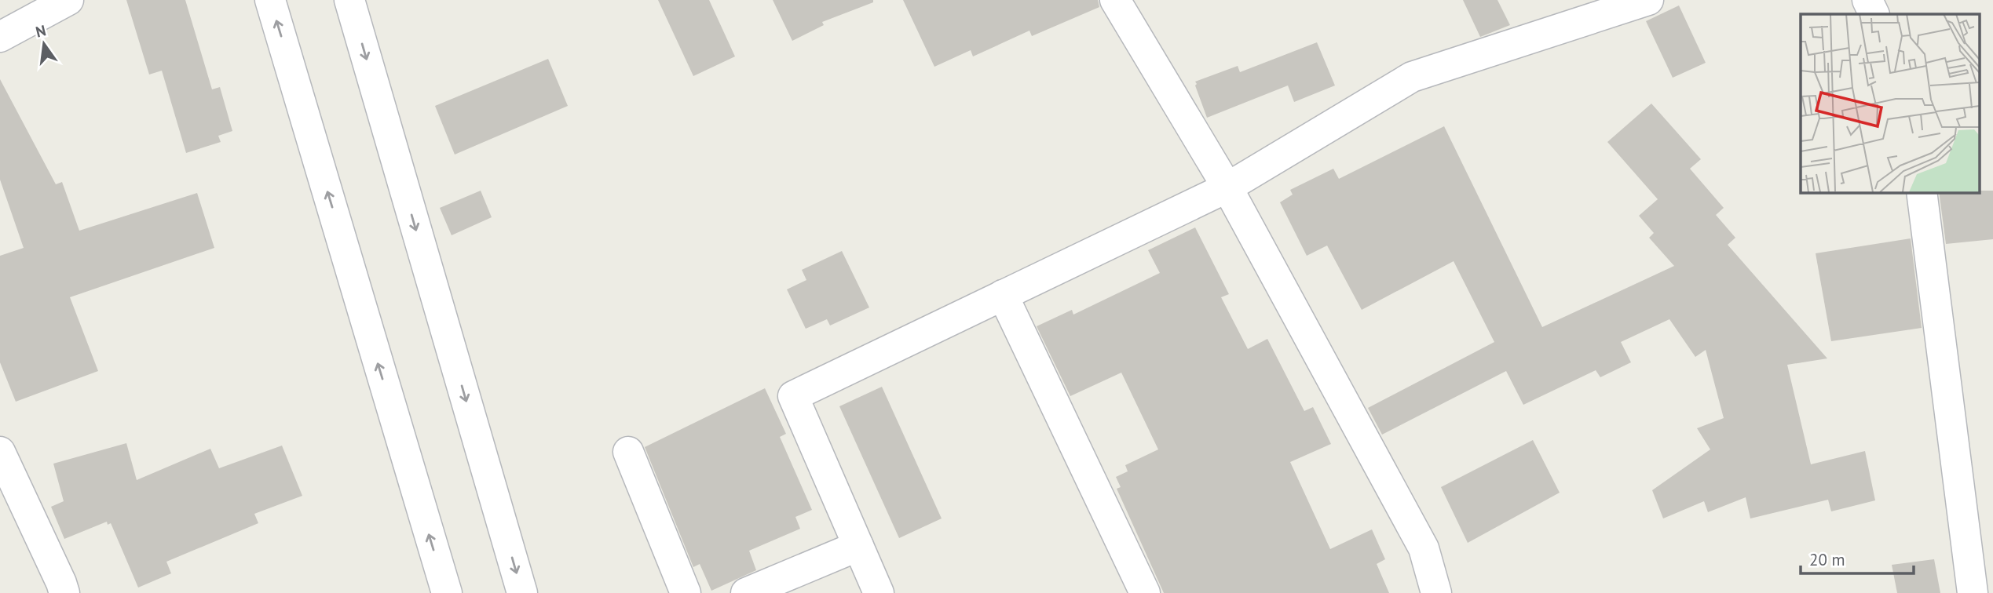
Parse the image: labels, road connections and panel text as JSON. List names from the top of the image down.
{
  "scale_bar": "20 m",
  "north": "top"
}
